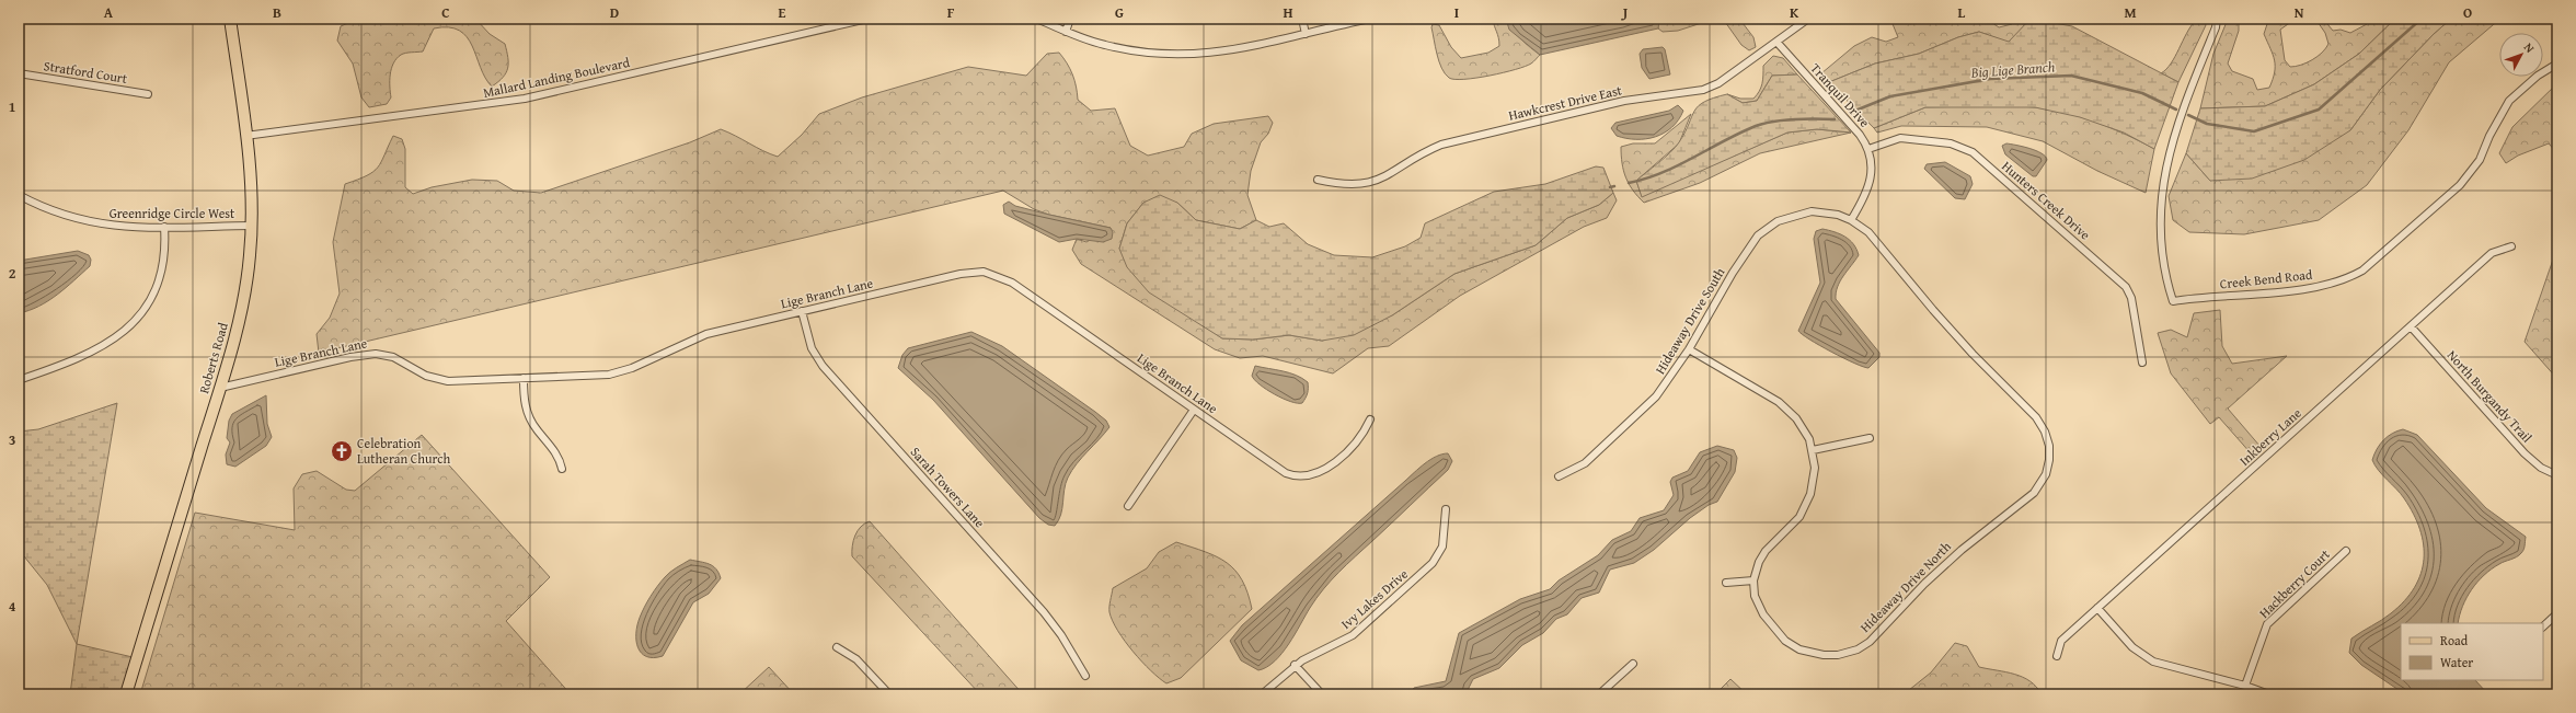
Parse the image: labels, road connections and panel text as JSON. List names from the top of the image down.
{
  "streets": {
    "main road": ["Roberts Road"],
    "street": [
      "Stratford Court",
      "Mallard Landing Boulevard",
      "Tranquil Drive",
      "Hawkcrest Drive East",
      "Hunters Creek Drive",
      "Greenridge Circle West",
      "Creek Bend Road",
      "Lige Branch Lane",
      "Hideaway Drive South",
      "North Burgandy Trail",
      "Inkberry Lane",
      "Sarah Towers Lane",
      "Hackberry Court",
      "Hideaway Drive North",
      "Ivy Lakes Drive"
    ]
  },
  "crossings": [
    ["Mallard Landing Boulevard", "Roberts Road"],
    ["Tranquil Drive", "Hawkcrest Drive East"],
    ["Tranquil Drive", "Hunters Creek Drive"],
    ["Tranquil Drive", "Hideaway Drive South"],
    ["Tranquil Drive", "Hideaway Drive North"],
    ["Greenridge Circle West", "Roberts Road"],
    ["Lige Branch Lane", "Roberts Road"],
    ["Lige Branch Lane", "Sarah Towers Lane"],
    ["Hideaway Drive South", "Hideaway Drive North"],
    ["North Burgandy Trail", "Inkberry Lane"]
  ],
  "water": ["Big Lige Branch"],
  "places": {
    "church": ["Celebration Lutheran Church"]
  },
  "legend": ["Road", "Water"],
  "north": "top right",
  "grid": {
    "columns": [
      "A",
      "B",
      "C",
      "D",
      "E",
      "F",
      "G",
      "H",
      "I",
      "J",
      "K",
      "L",
      "M",
      "N",
      "O"
    ],
    "rows": [
      "1",
      "2",
      "3",
      "4"
    ]
  }
}
